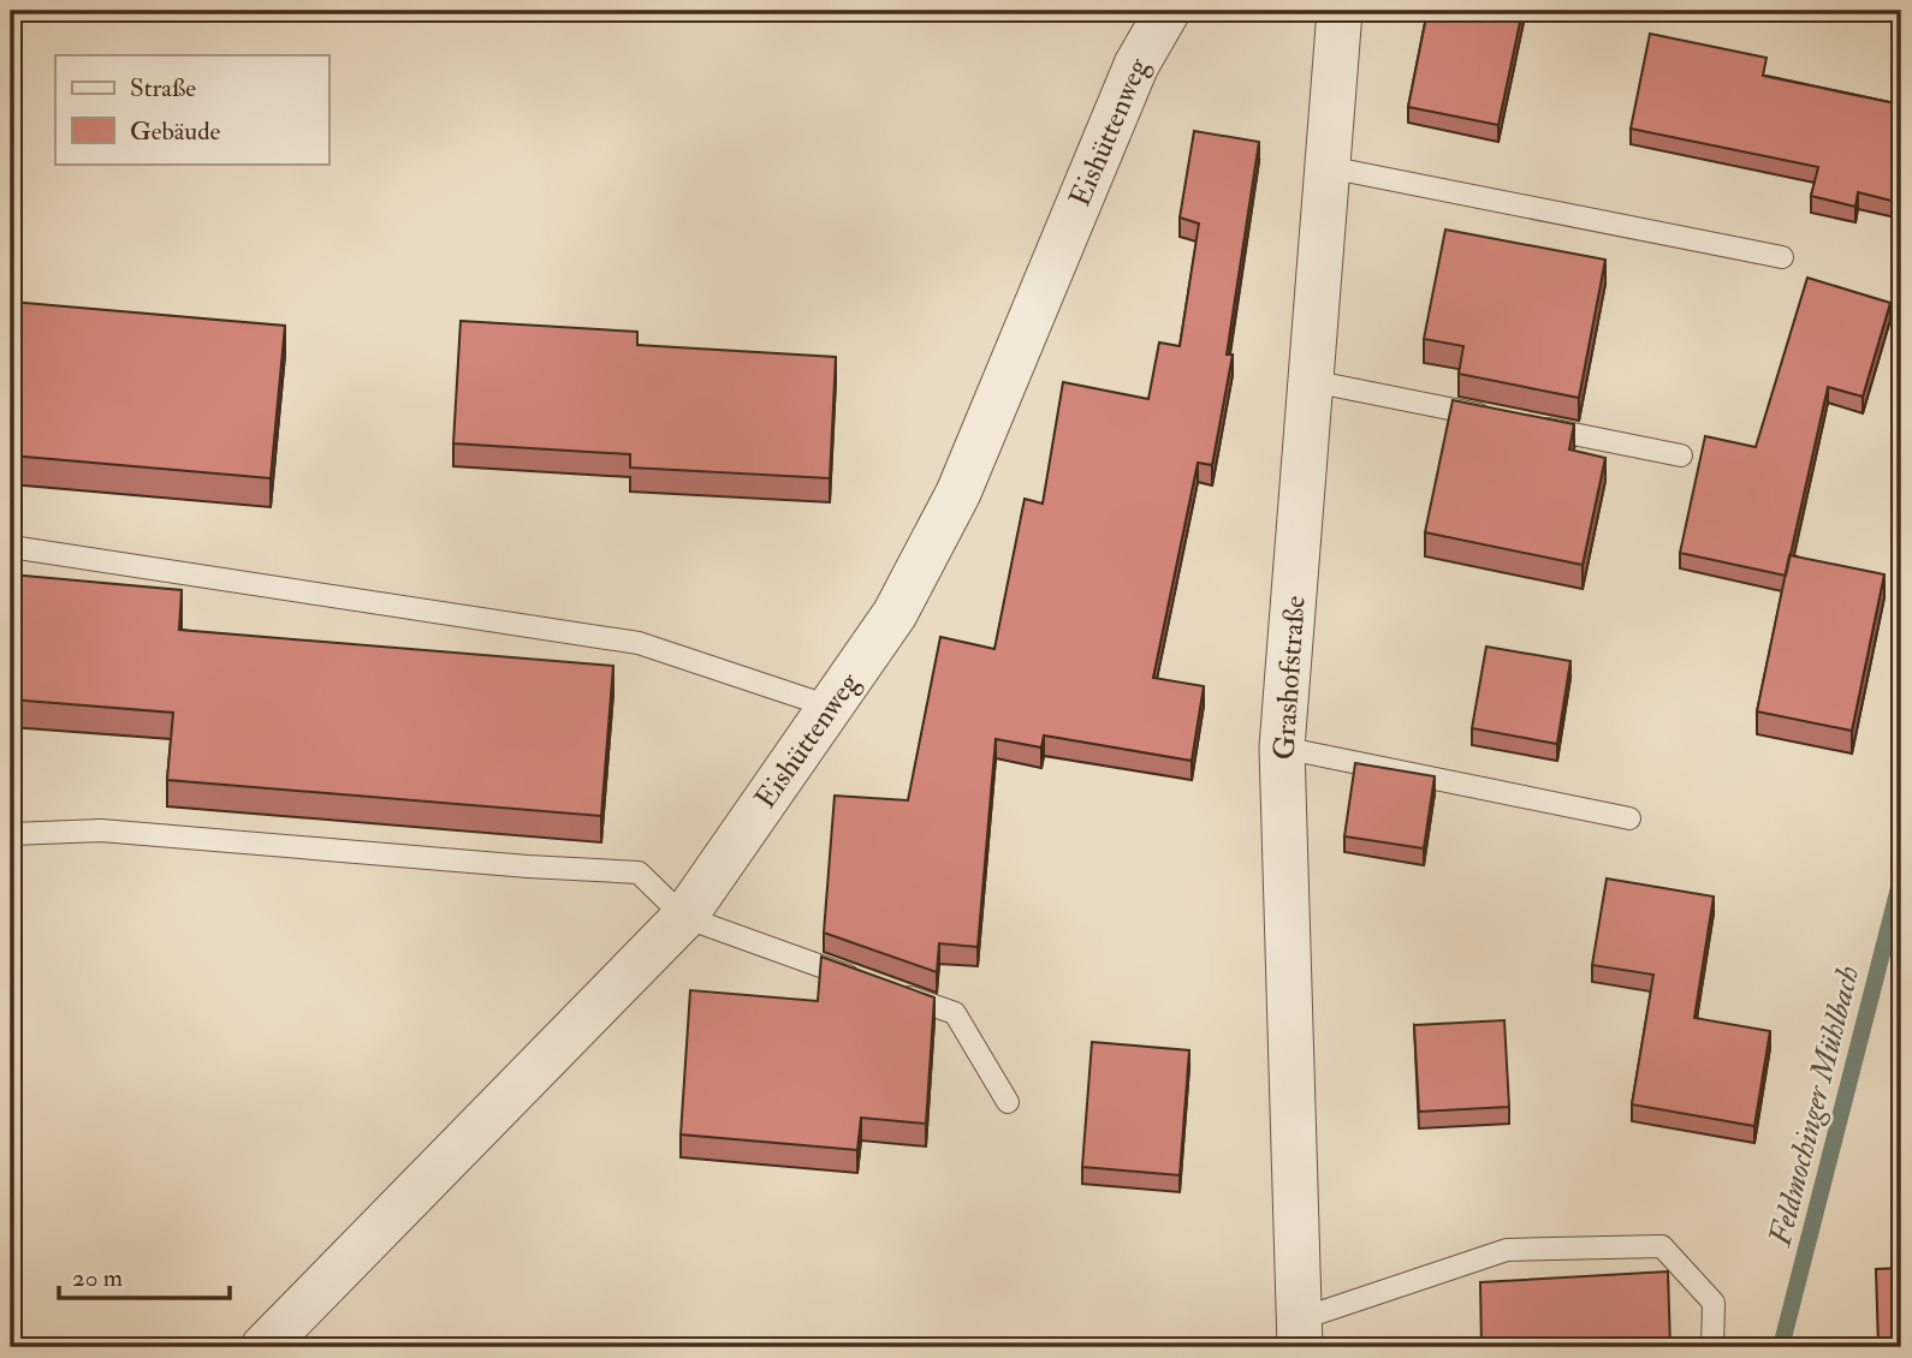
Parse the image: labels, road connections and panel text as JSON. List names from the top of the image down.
{
  "streets": {
    "street": ["Eishüttenweg", "Grashofstraße"]
  },
  "water": ["Feldmochinger Mühlbach"],
  "legend": ["Straße", "Gebäude"],
  "scale_bar": "20 m"
}
